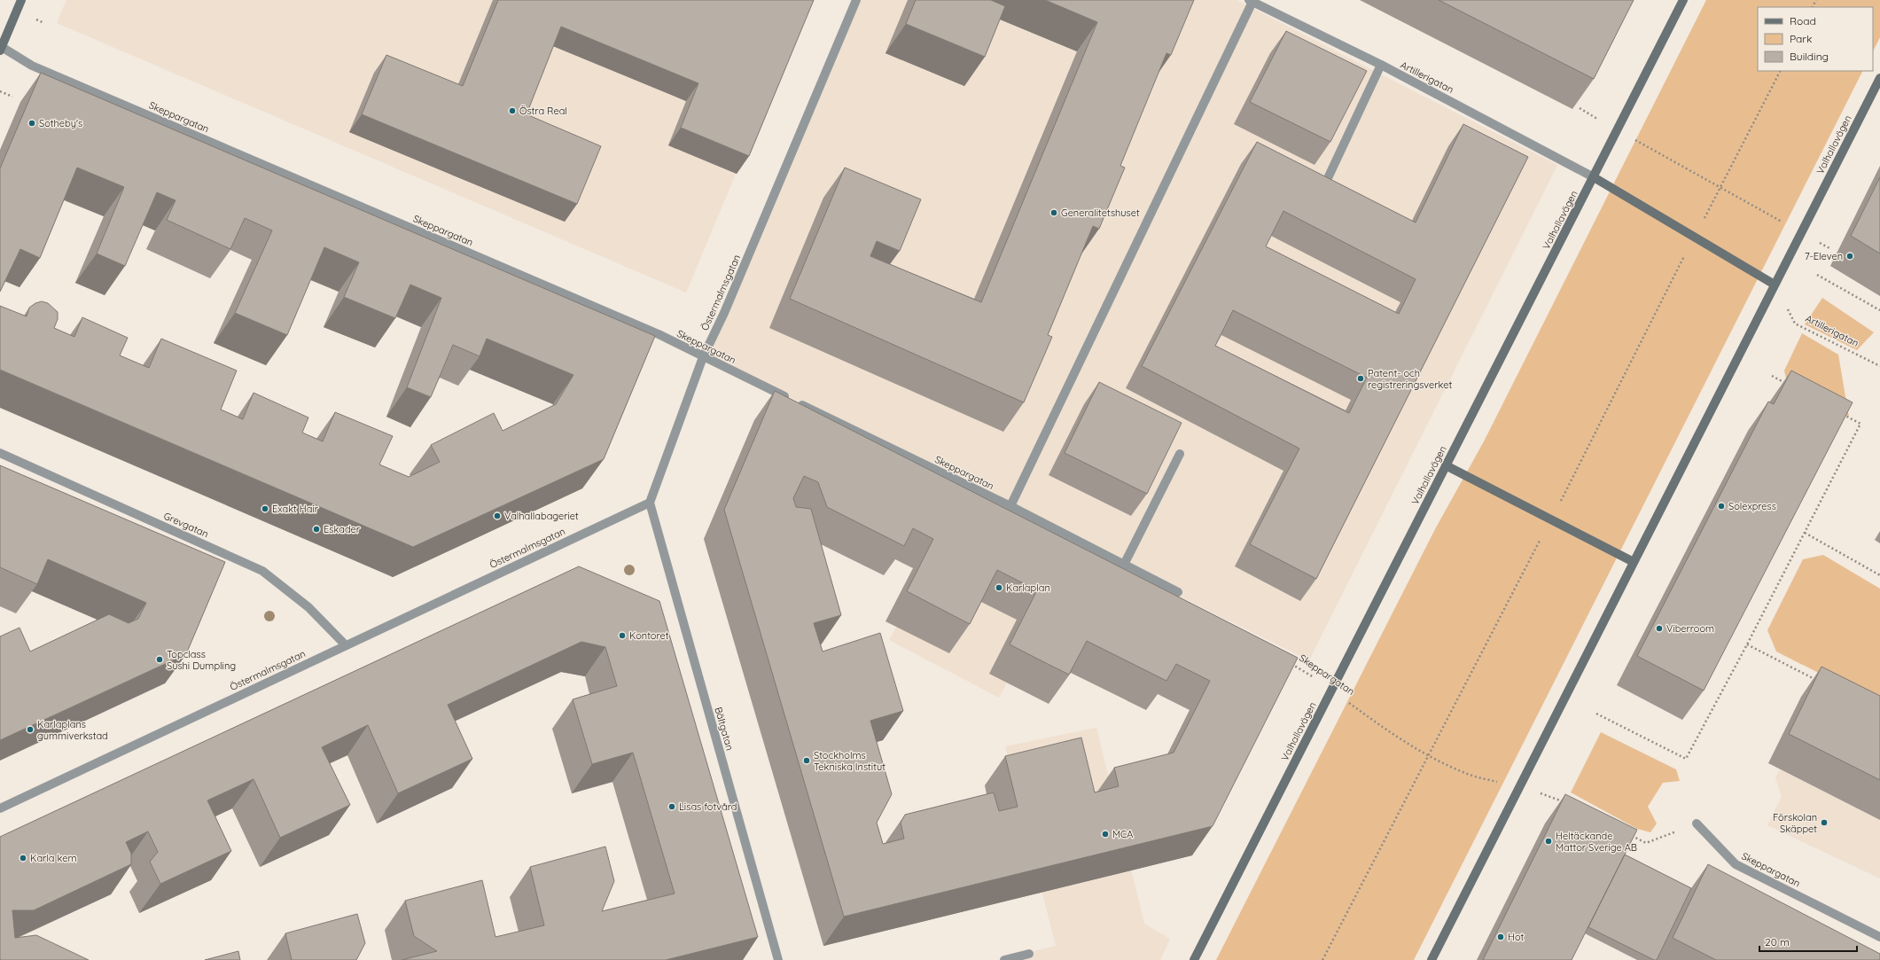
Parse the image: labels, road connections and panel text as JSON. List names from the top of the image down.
{
  "streets": {
    "main road": ["Valhallavägen"],
    "street": [
      "Artillerigatan",
      "Skeppargatan",
      "Östermalmsgatan",
      "Grevgatan",
      "Bältgatan"
    ]
  },
  "crossings": [
    ["Artillerigatan", "Valhallavägen"],
    ["Skeppargatan", "Valhallavägen"],
    ["Skeppargatan", "Östermalmsgatan"],
    ["Östermalmsgatan", "Grevgatan"],
    ["Östermalmsgatan", "Bältgatan"]
  ],
  "places": [
    "Östra Real",
    "Sotheby's",
    "Generalitetshuset",
    "7-Eleven",
    "Patent- och registreringsverket",
    "Solexpress",
    "Exakt Hair",
    "Valhallabageriet",
    "Eskader",
    "Karlaplan",
    "Viberroom",
    "Kontoret",
    "Topclass Sushi Dumpling",
    "Karlaplans gummiverkstad",
    "Stockholms Tekniska Institut",
    "Lisas fotvård",
    "Förskolan Skäppet",
    "MCA",
    "Heltäckande Mattor Sverige AB",
    "Karla kem",
    "Hot"
  ],
  "legend": ["Road", "Park", "Building"],
  "scale_bar": "20 m"
}
